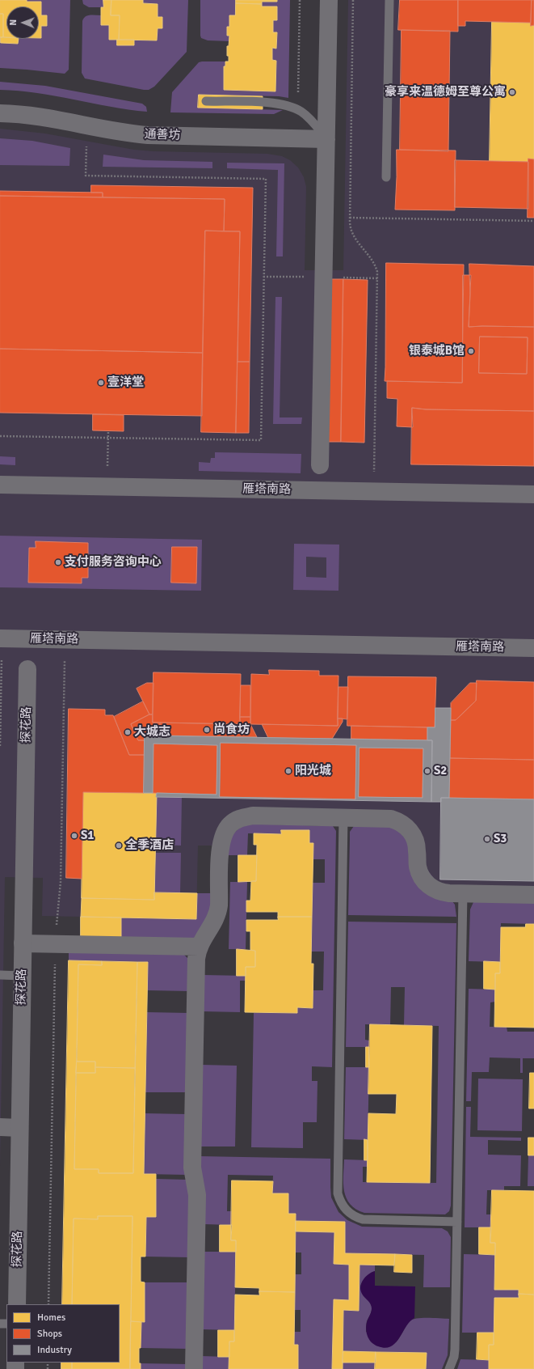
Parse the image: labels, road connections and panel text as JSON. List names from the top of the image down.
{
  "streets": {
    "street": ["通善坊", "雁塔南路", "探花路"]
  },
  "places": [
    "豪享来温德姆至尊公寓",
    "银泰城B馆",
    "壹洋堂",
    "支付服务咨询中心",
    "尚食坊",
    "大城志",
    "阳光城",
    "S2",
    "S1",
    "S3",
    "全季酒店"
  ],
  "legend": ["Homes", "Shops", "Industry"],
  "north": "left"
}
